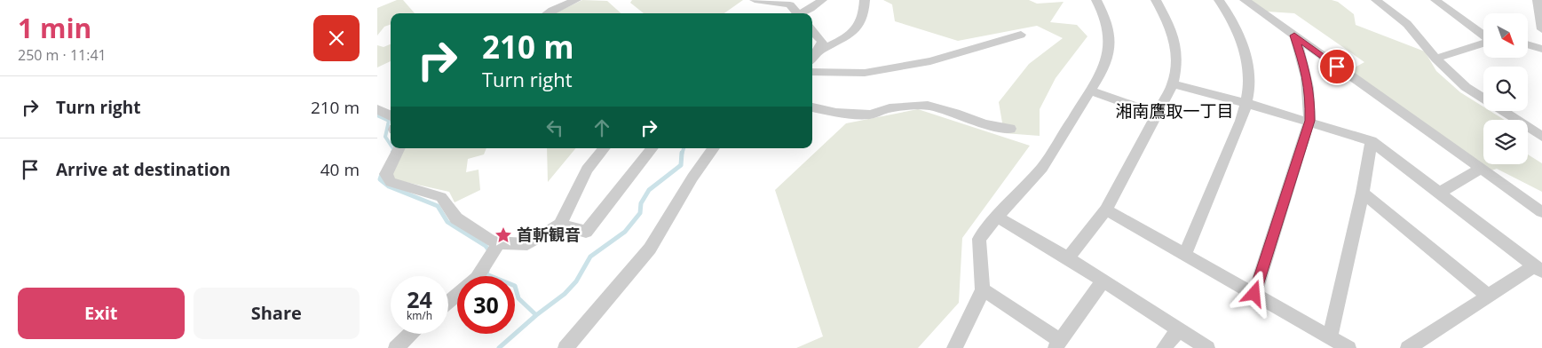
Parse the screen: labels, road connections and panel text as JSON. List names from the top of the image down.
{
  "districts": ["湘南鷹取一丁目"],
  "places": {
    "place": ["首斬観音"]
  },
  "north": "bottom right",
  "page": {
    "heading": ["1 min", "250 m · 11:41"],
    "turn": ["210 m", "Turn right"],
    "list": [
      {
        "name": "Turn right",
        "value": "210 m"
      },
      {
        "name": "Arrive at destination",
        "value": "40 m"
      }
    ],
    "speed": "24 km/h",
    "limit": "30",
    "buttons": ["Exit", "Share"]
  }
}
